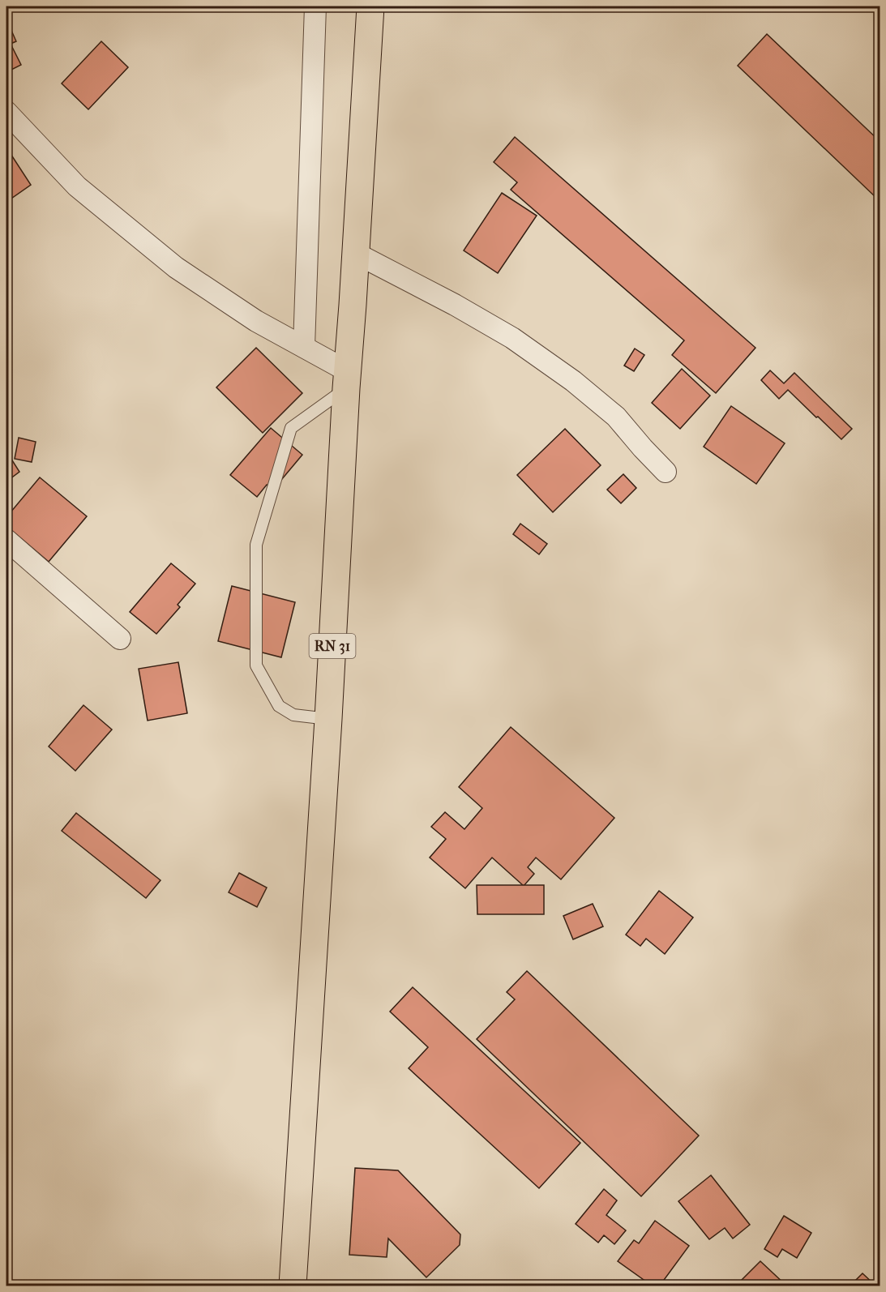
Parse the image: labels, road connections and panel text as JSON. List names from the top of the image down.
{
  "streets": {
    "main road": ["RN 31"]
  }
}
